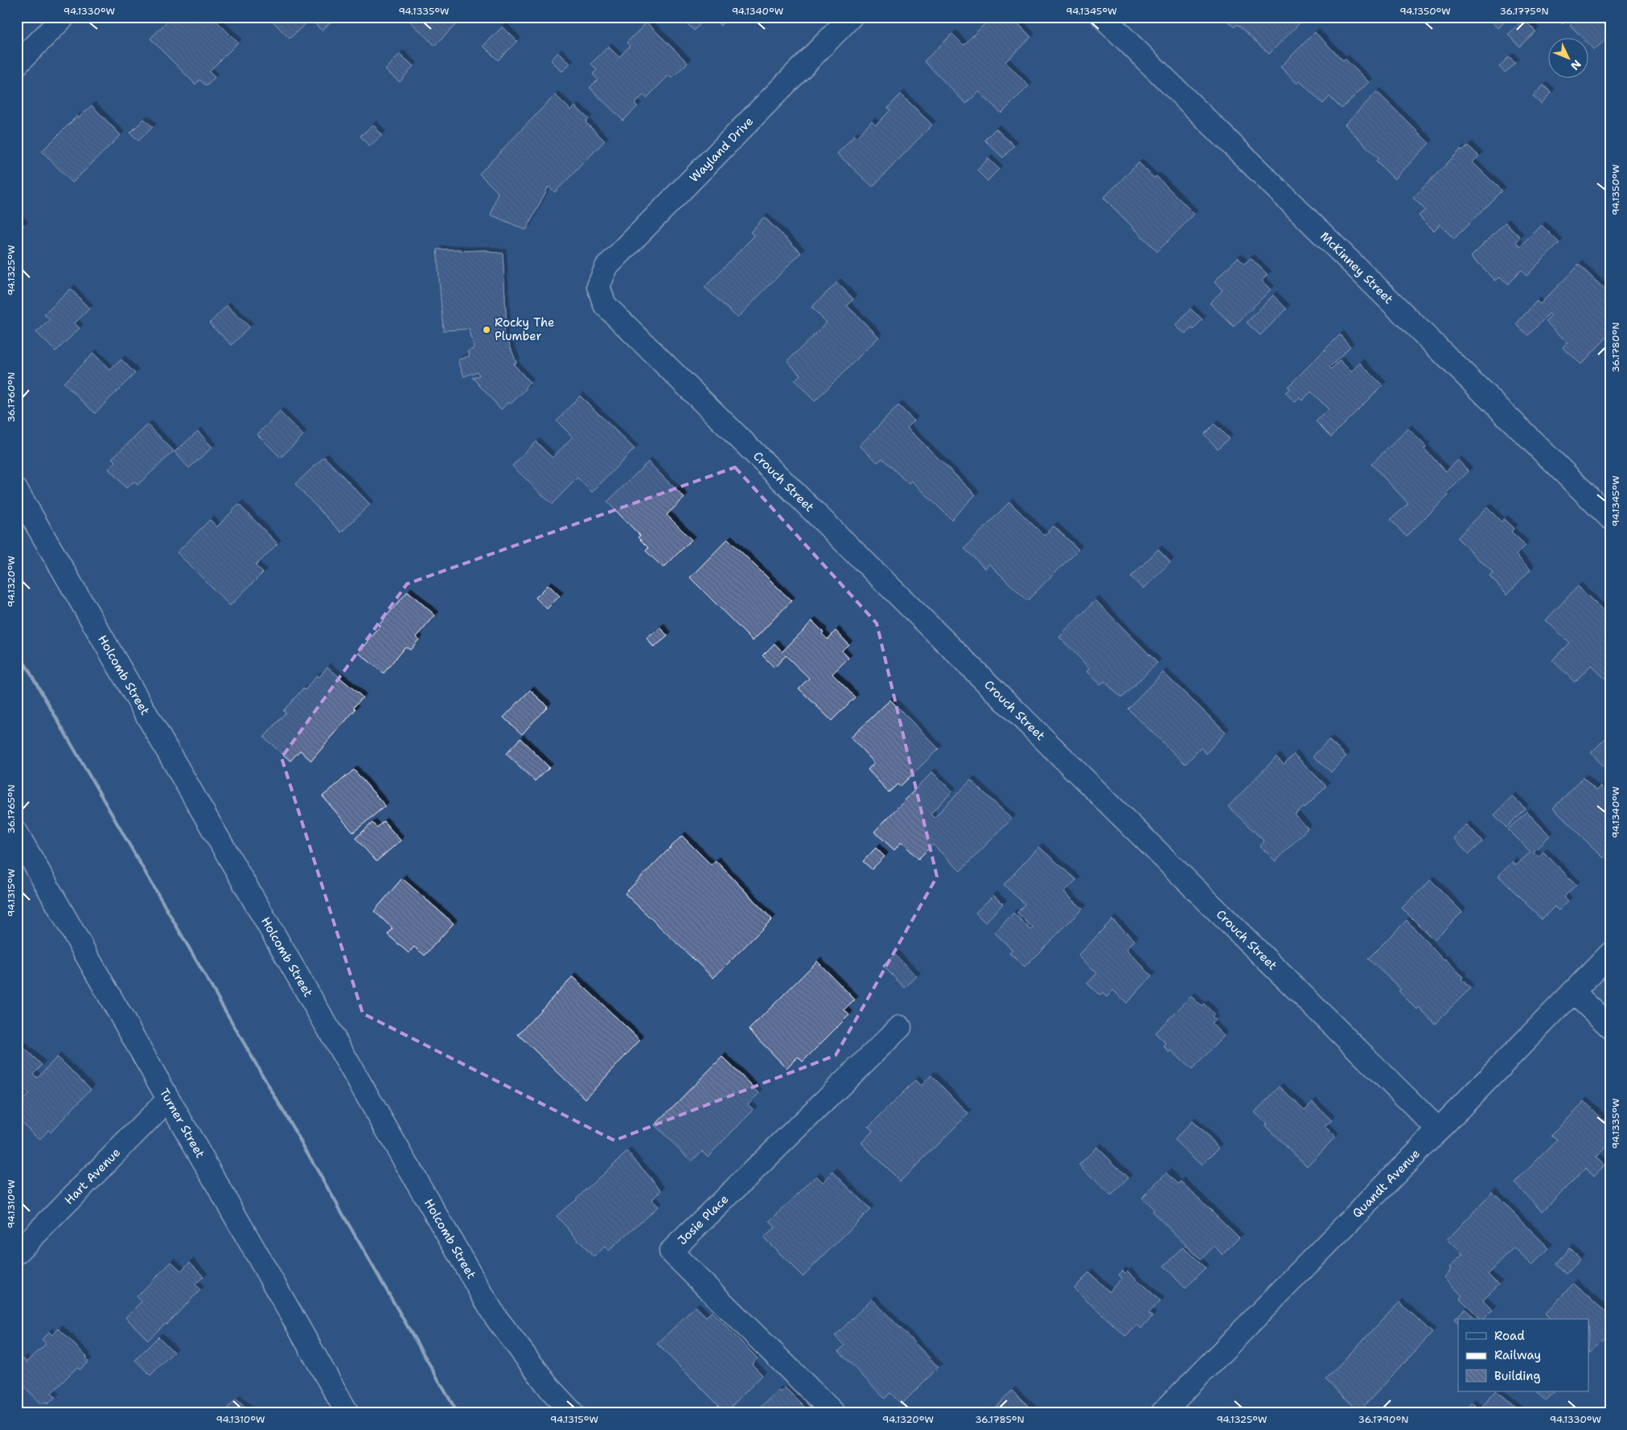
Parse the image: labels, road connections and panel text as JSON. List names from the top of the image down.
{
  "streets": {
    "street": [
      "Wayland Drive",
      "McKinney Street",
      "Crouch Street",
      "Holcomb Street",
      "Turner Street",
      "Hart Avenue",
      "Quandt Avenue",
      "Josie Place"
    ]
  },
  "crossings": [
    ["Wayland Drive", "Crouch Street"],
    ["Crouch Street", "Quandt Avenue"],
    ["Turner Street", "Hart Avenue"]
  ],
  "places": ["Rocky The Plumber"],
  "legend": ["Road", "Railway", "Building"],
  "north": "bottom right",
  "coordinates": [
    "94.1330°W",
    "94.1335°W",
    "94.1340°W",
    "94.1345°W",
    "94.1350°W",
    "36.1775°N",
    "94.1325°W",
    "36.1780°N",
    "36.1760°N",
    "94.1320°W",
    "36.1765°N",
    "94.1315°W",
    "94.1310°W",
    "36.1785°N",
    "36.1790°N"
  ]
}
